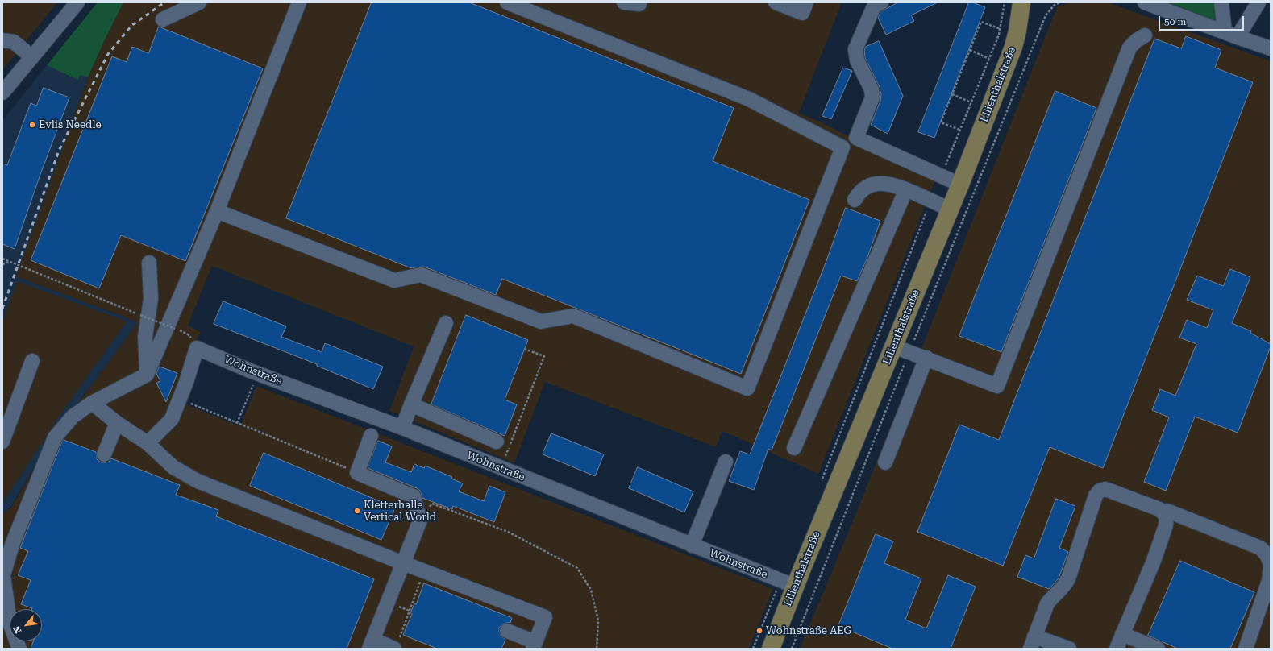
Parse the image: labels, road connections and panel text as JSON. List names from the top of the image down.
{
  "streets": {
    "main road": ["Lilienthalstraße"],
    "street": ["Wohnstraße"]
  },
  "crossings": [
    ["Lilienthalstraße", "Wohnstraße"]
  ],
  "places": ["Evlis Needle", "Kletterhalle Vertical World", "Wohnstraße AEG"],
  "scale_bar": "50 m",
  "north": "bottom left"
}
